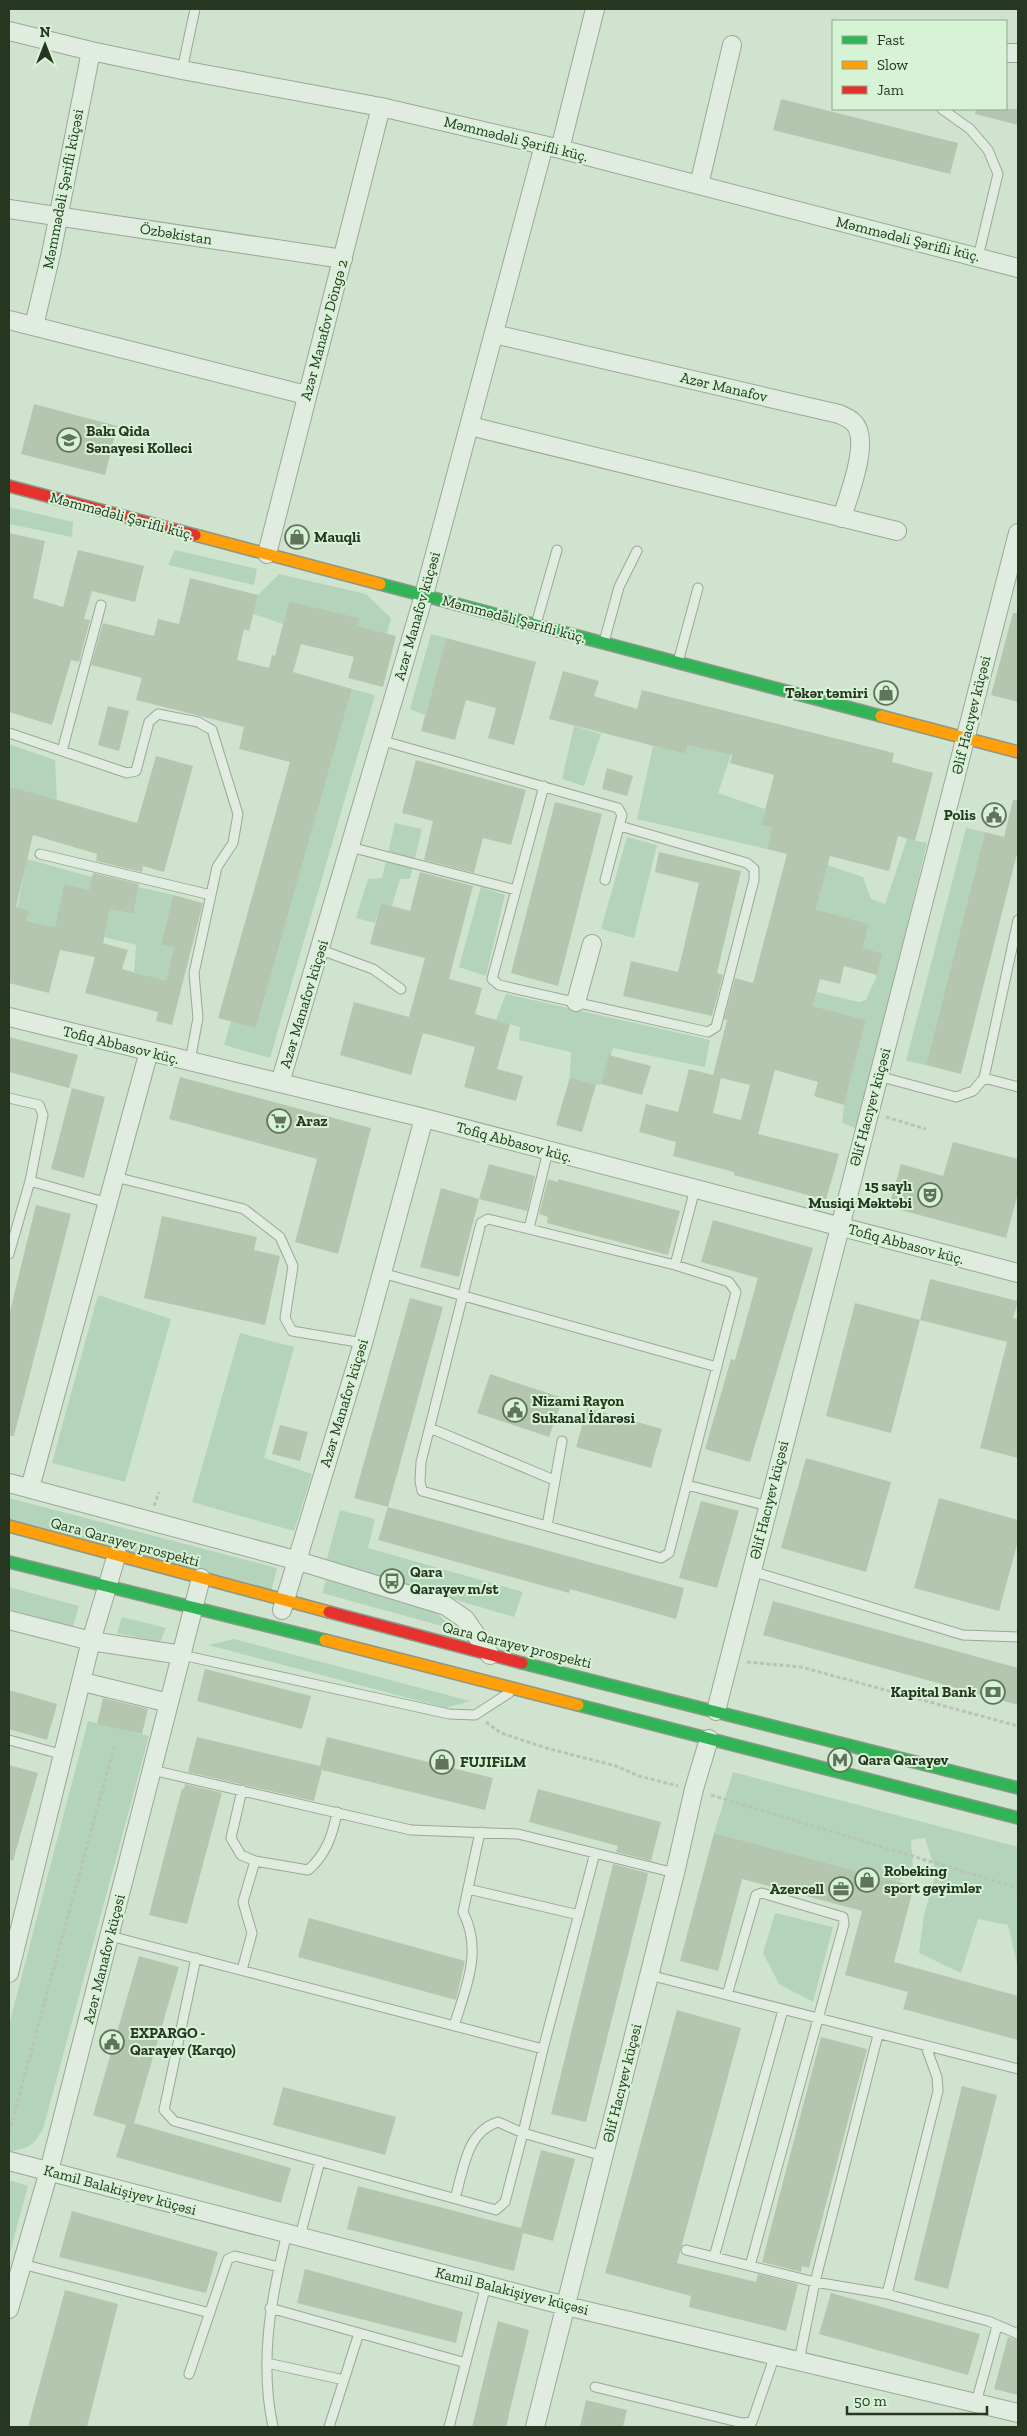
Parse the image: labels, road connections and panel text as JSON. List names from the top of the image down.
{
  "streets": {
    "main road": ["Məmmədəli Şərifli küç.", "Qara Qarayev prospekti"],
    "street": [
      "Məmmədəli Şərifli küçəsi",
      "Özbəkistan",
      "Azər Manafov Döngə 2",
      "Azər Manafov",
      "Azər Manafov küçəsi",
      "Əlif Hacıyev küçəsi",
      "Tofiq Abbasov küç.",
      "Kamil Balakişiyev küçəsi"
    ]
  },
  "crossings": [
    ["Məmmədəli Şərifli küç.", "Məmmədəli Şərifli küçəsi"],
    ["Məmmədəli Şərifli küç.", "Azər Manafov Döngə 2"],
    ["Məmmədəli Şərifli küç.", "Azər Manafov küçəsi"],
    ["Məmmədəli Şərifli küç.", "Əlif Hacıyev küçəsi"],
    ["Məmmədəli Şərifli küçəsi", "Özbəkistan"],
    ["Özbəkistan", "Azər Manafov Döngə 2"],
    ["Azər Manafov", "Azər Manafov küçəsi"],
    ["Azər Manafov küçəsi", "Tofiq Abbasov küç."],
    ["Azər Manafov küçəsi", "Qara Qarayev prospekti"],
    ["Azər Manafov küçəsi", "Kamil Balakişiyev küçəsi"],
    ["Əlif Hacıyev küçəsi", "Tofiq Abbasov küç."],
    ["Əlif Hacıyev küçəsi", "Qara Qarayev prospekti"],
    ["Əlif Hacıyev küçəsi", "Kamil Balakişiyev küçəsi"]
  ],
  "places": {
    "school or university": ["Bakı Qida Sənayesi Kolleci"],
    "shop": [
      "Mauqli",
      "Təkər təmiri",
      "FUJIFiLM",
      "Robeking sport geyimlər"
    ],
    "public building": ["Polis", "Nizami Rayon Sukanal İdarəsi", "EXPARGO - Qarayev (Karqo)"],
    "supermarket": ["Araz"],
    "theatre": ["15 saylı Musiqi Məktəbi"],
    "bus stop": ["Qara Qarayev m/st"],
    "bank": ["Kapital Bank"],
    "metro station": ["Qara Qarayev"],
    "office": ["Azercell"]
  },
  "legend": ["Fast", "Slow", "Jam"],
  "scale_bar": "50 m",
  "north": "top"
}
